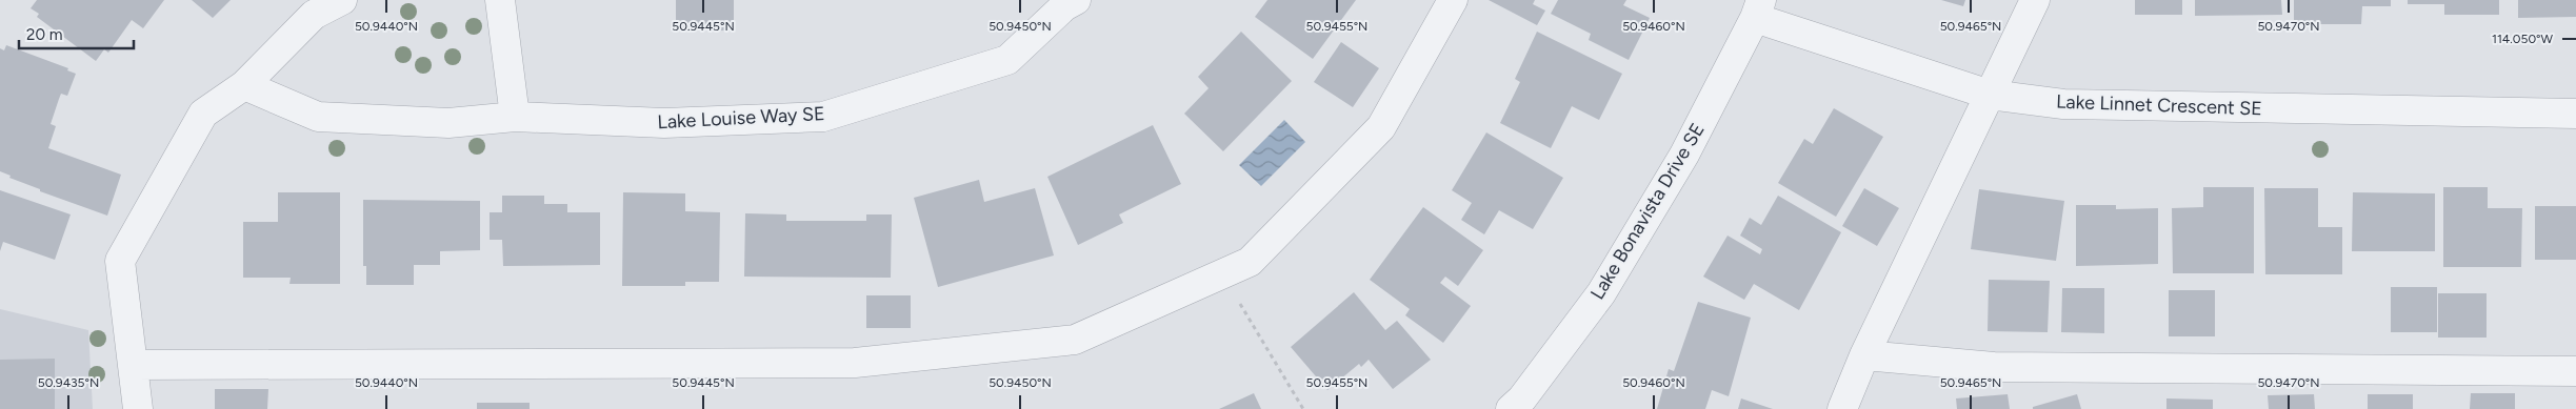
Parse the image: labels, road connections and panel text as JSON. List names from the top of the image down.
{
  "streets": {
    "street": ["Lake Linnet Crescent SE", "Lake Louise Way SE", "Lake Bonavista Drive SE"]
  },
  "crossings": [
    ["Lake Linnet Crescent SE", "Lake Bonavista Drive SE"]
  ],
  "scale_bar": "20 m",
  "coordinates": [
    "50.9440°N",
    "50.9445°N",
    "50.9450°N",
    "50.9455°N",
    "50.9460°N",
    "50.9465°N",
    "50.9470°N",
    "114.050°W",
    "50.9435°N"
  ]
}
